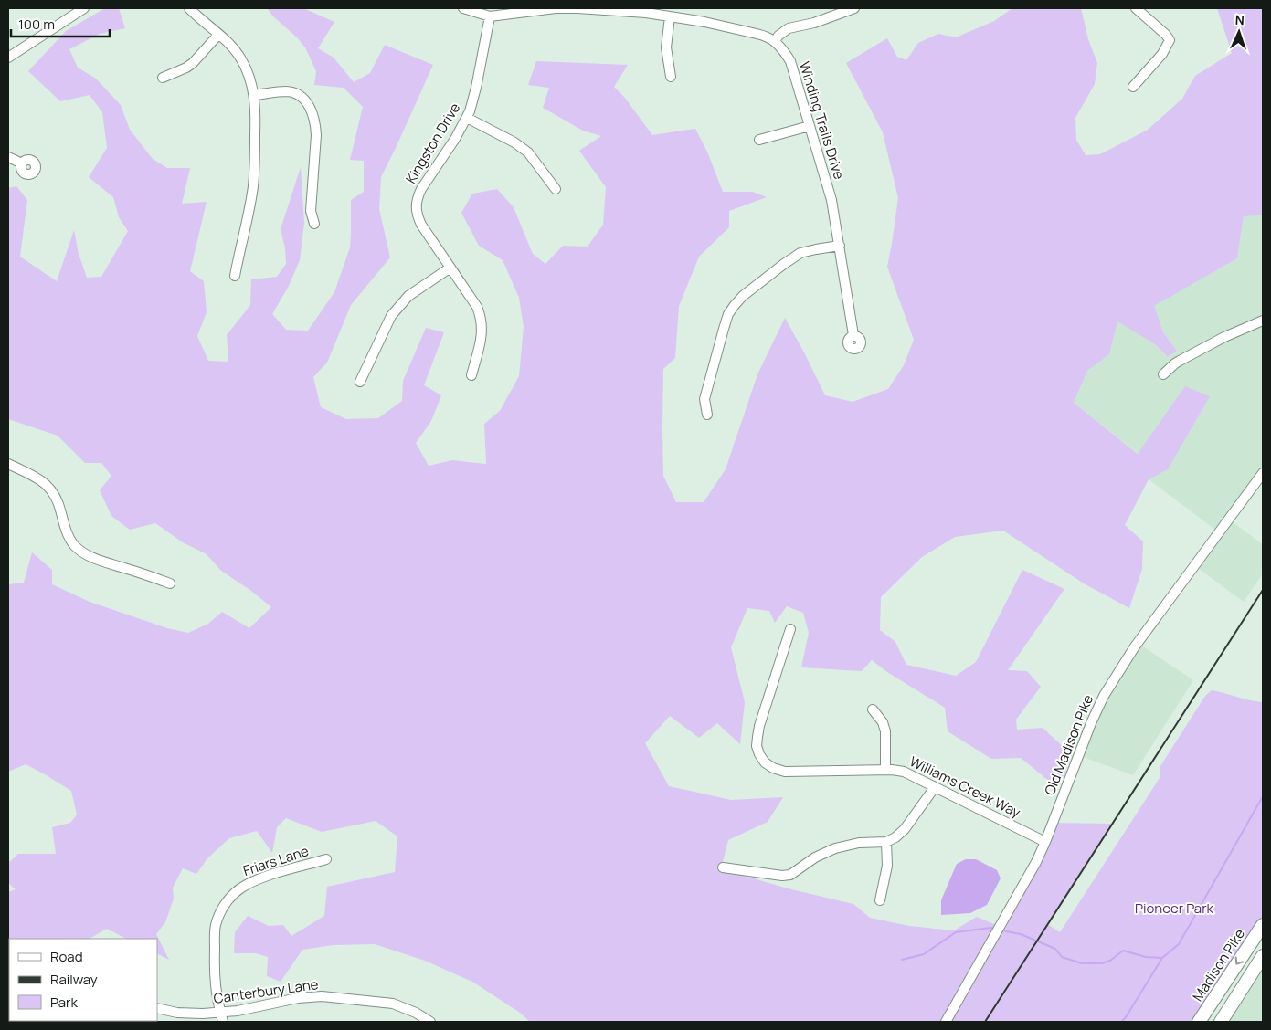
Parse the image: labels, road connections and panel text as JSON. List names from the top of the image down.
{
  "streets": {
    "main road": ["Madison Pike"],
    "street": [
      "Winding Trails Drive",
      "Kingston Drive",
      "Old Madison Pike",
      "Williams Creek Way",
      "Friars Lane",
      "Canterbury Lane"
    ]
  },
  "crossings": [
    ["Old Madison Pike", "Williams Creek Way"],
    ["Friars Lane", "Canterbury Lane"]
  ],
  "parks": ["Pioneer Park"],
  "legend": ["Road", "Railway", "Park"],
  "scale_bar": "100 m",
  "north": "top"
}
